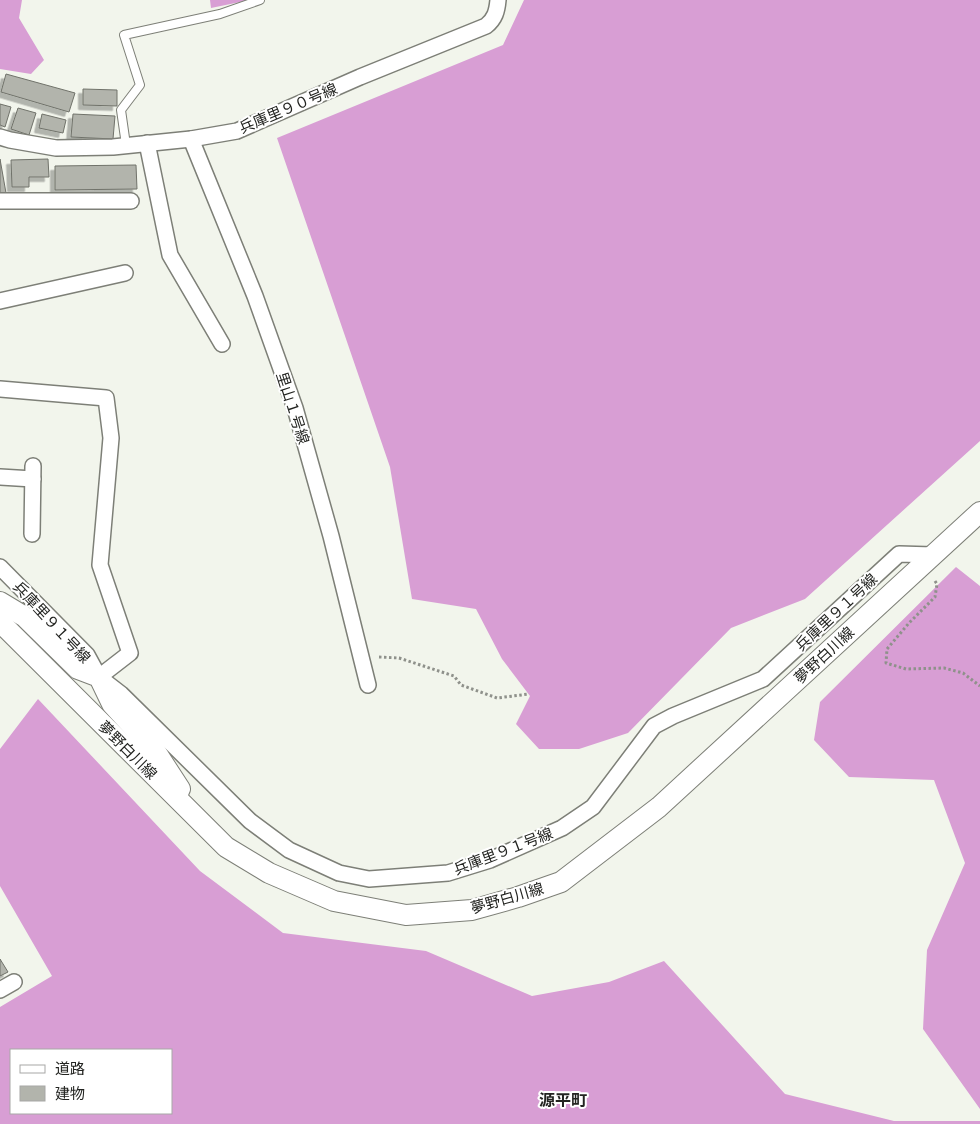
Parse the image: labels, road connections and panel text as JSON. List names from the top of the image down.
{
  "streets": {
    "street": [
      "兵庫里９０号線",
      "里山１号線",
      "兵庫里９１号線",
      "夢野白川線"
    ]
  },
  "crossings": [
    ["兵庫里９０号線", "里山１号線"],
    ["兵庫里９１号線", "夢野白川線"]
  ],
  "districts": ["源平町"],
  "legend": ["道路", "建物"]
}
